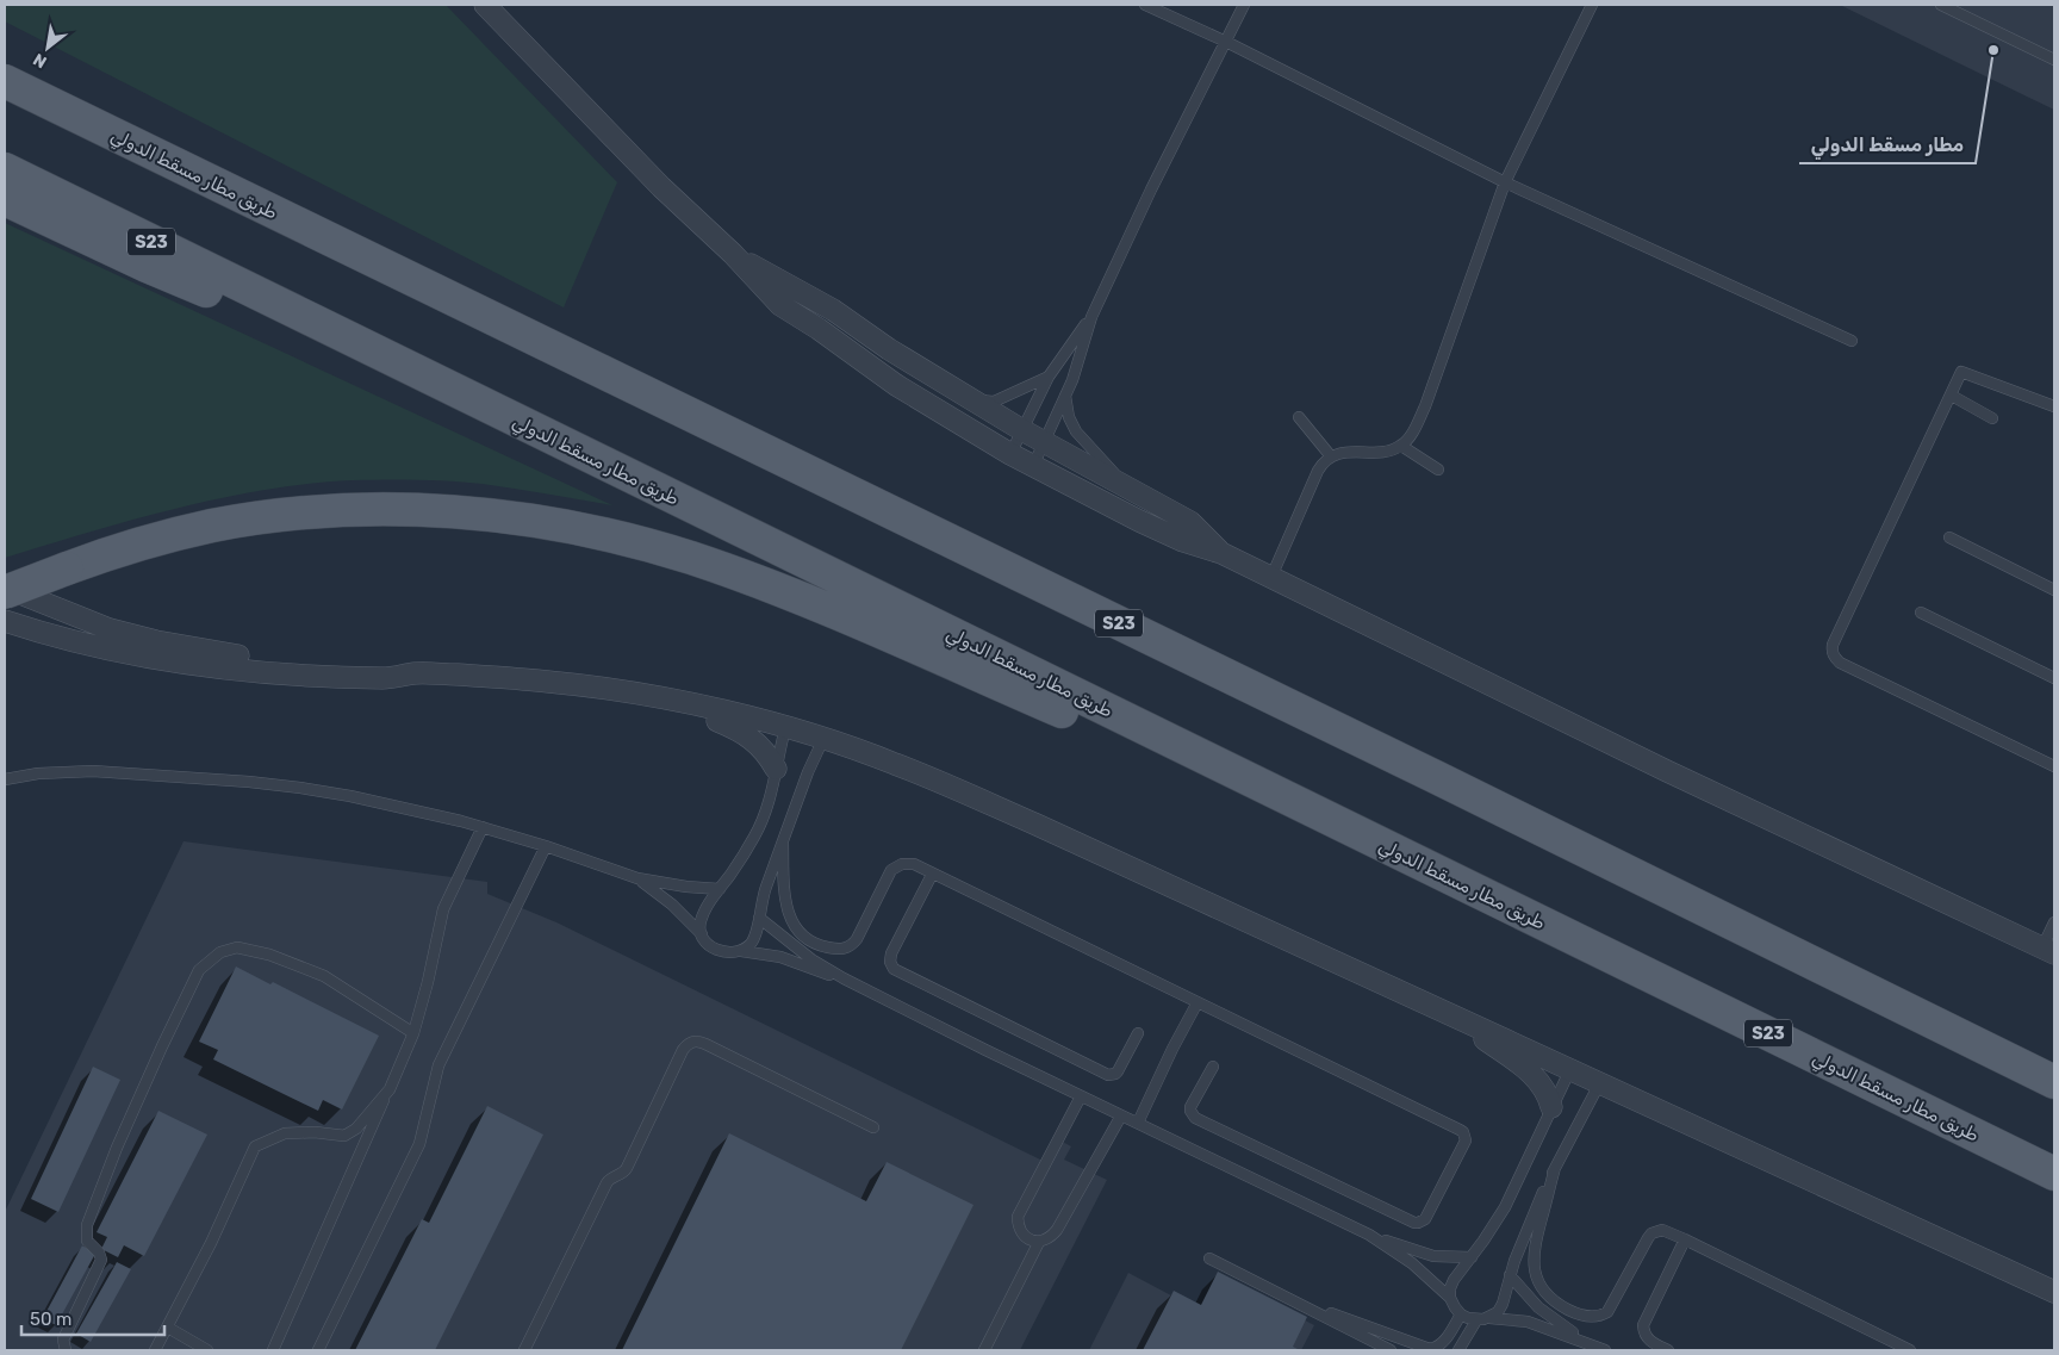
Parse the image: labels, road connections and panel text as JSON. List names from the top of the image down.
{
  "streets": {
    "main road": ["طريق مطار مسقط الدولي", "S23"]
  },
  "places": ["مطار مسقط الدولي"],
  "scale_bar": "50 m",
  "north": "bottom left"
}
